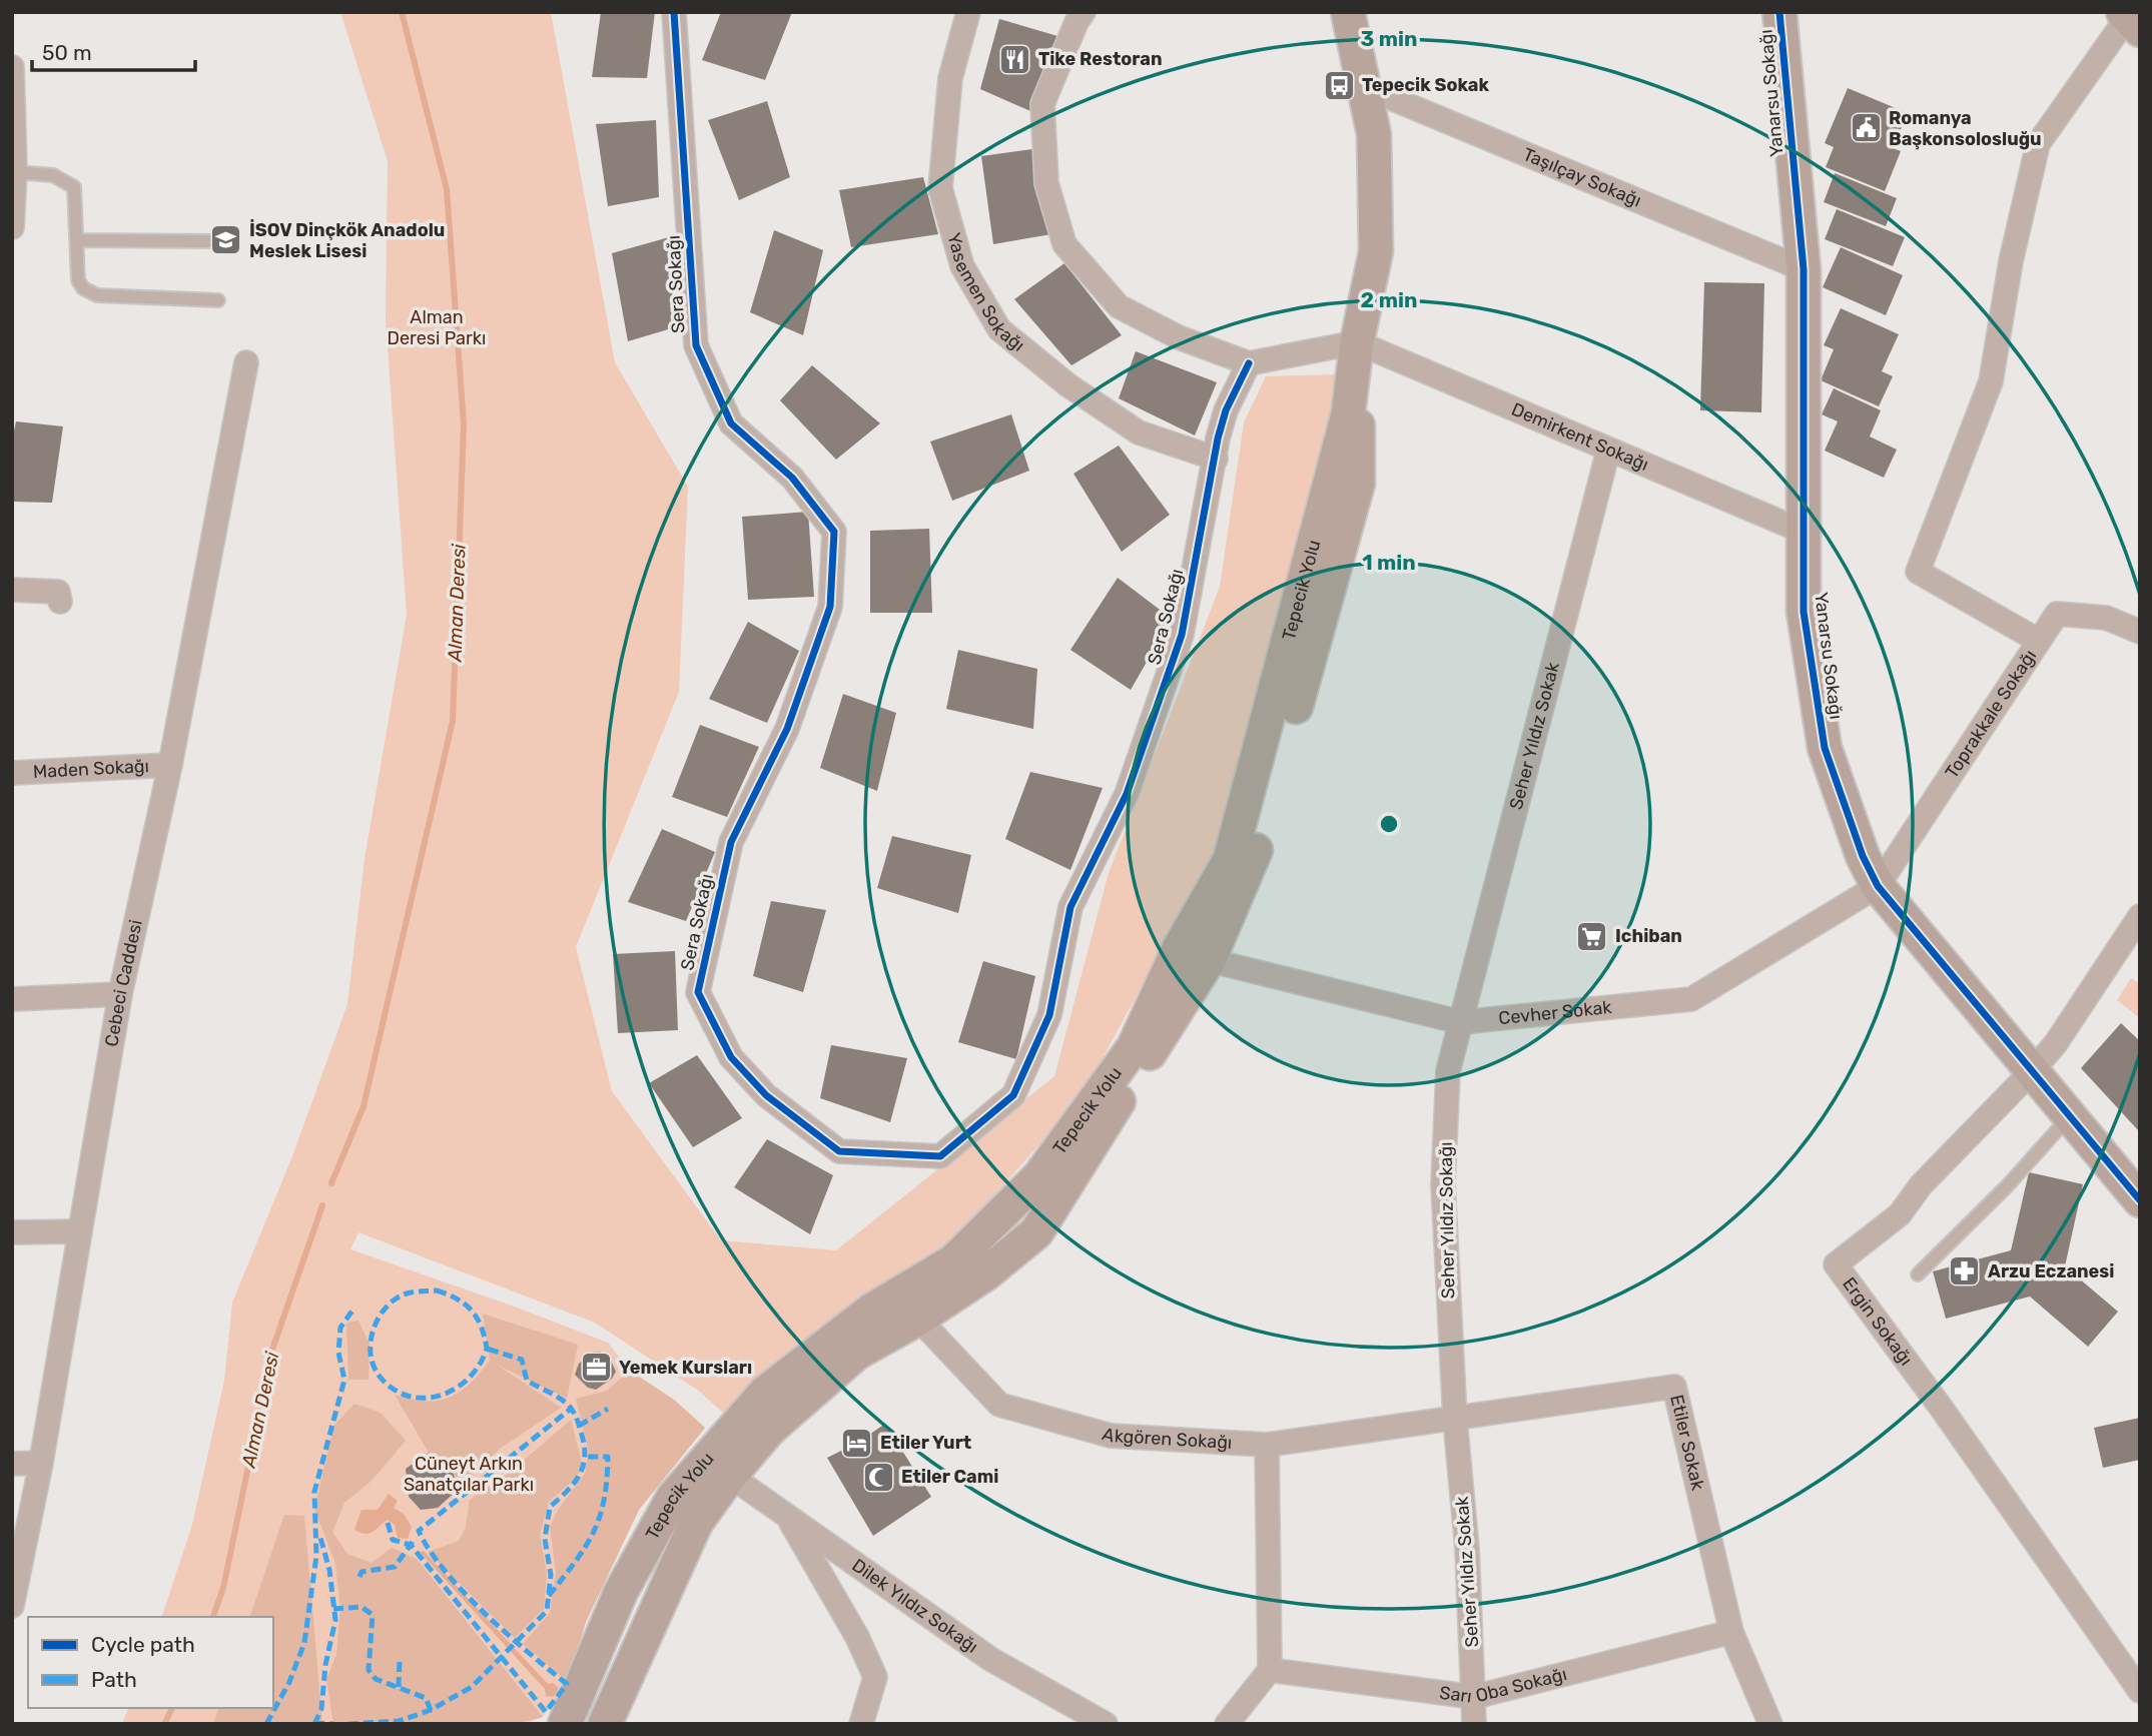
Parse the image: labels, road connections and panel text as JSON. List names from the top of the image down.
{
  "streets": {
    "main road": ["Yanarsu Sokağı", "Tepecik Yolu"],
    "street": [
      "Taşılçay Sokağı",
      "Sera Sokağı",
      "Yasemen Sokağı",
      "Demirkent Sokağı",
      "Toprakkale Sokağı",
      "Seher Yıldız Sokak",
      "Maden Sokağı",
      "Cebeci Caddesi",
      "Cevher Sokak",
      "Seher Yıldız Sokağı",
      "Ergin Sokağı",
      "Akgören Sokağı",
      "Etiler Sokak",
      "Dilek Yıldız Sokağı",
      "Sarı Oba Sokağı"
    ]
  },
  "crossings": [
    ["Yanarsu Sokağı", "Taşılçay Sokağı"],
    ["Yanarsu Sokağı", "Demirkent Sokağı"],
    ["Yanarsu Sokağı", "Toprakkale Sokağı"],
    ["Yanarsu Sokağı", "Cevher Sokak"],
    ["Yanarsu Sokağı", "Ergin Sokağı"],
    ["Taşılçay Sokağı", "Tepecik Yolu"],
    ["Sera Sokağı", "Yasemen Sokağı"],
    ["Demirkent Sokağı", "Tepecik Yolu"],
    ["Demirkent Sokağı", "Seher Yıldız Sokak"],
    ["Tepecik Yolu", "Cevher Sokak"],
    ["Tepecik Yolu", "Akgören Sokağı"],
    ["Tepecik Yolu", "Dilek Yıldız Sokağı"],
    ["Toprakkale Sokağı", "Cevher Sokak"],
    ["Seher Yıldız Sokak", "Cevher Sokak"],
    ["Seher Yıldız Sokak", "Seher Yıldız Sokağı"],
    ["Seher Yıldız Sokak", "Akgören Sokağı"],
    ["Seher Yıldız Sokak", "Etiler Sokak"],
    ["Seher Yıldız Sokak", "Sarı Oba Sokağı"],
    ["Maden Sokağı", "Cebeci Caddesi"],
    ["Cevher Sokak", "Seher Yıldız Sokağı"],
    ["Seher Yıldız Sokağı", "Akgören Sokağı"],
    ["Seher Yıldız Sokağı", "Etiler Sokak"],
    ["Akgören Sokağı", "Etiler Sokak"],
    ["Etiler Sokak", "Sarı Oba Sokağı"]
  ],
  "water": ["Alman Deresi"],
  "parks": ["Alman Deresi Parkı", "Cüneyt Arkın Sanatçılar Parkı"],
  "places": {
    "restaurant": ["Tike Restoran"],
    "bus stop": ["Tepecik Sokak"],
    "public building": ["Romanya Başkonsolosluğu"],
    "school or university": ["İSOV Dinçkök Anadolu Meslek Lisesi"],
    "supermarket": ["Ichiban"],
    "pharmacy": ["Arzu Eczanesi"],
    "office": ["Yemek Kursları"],
    "hotel": ["Etiler Yurt"],
    "mosque": ["Etiler Cami"]
  },
  "legend": ["Cycle path", "Path"],
  "scale_bar": "50 m",
  "rings": ["3 min", "2 min", "1 min"]
}
